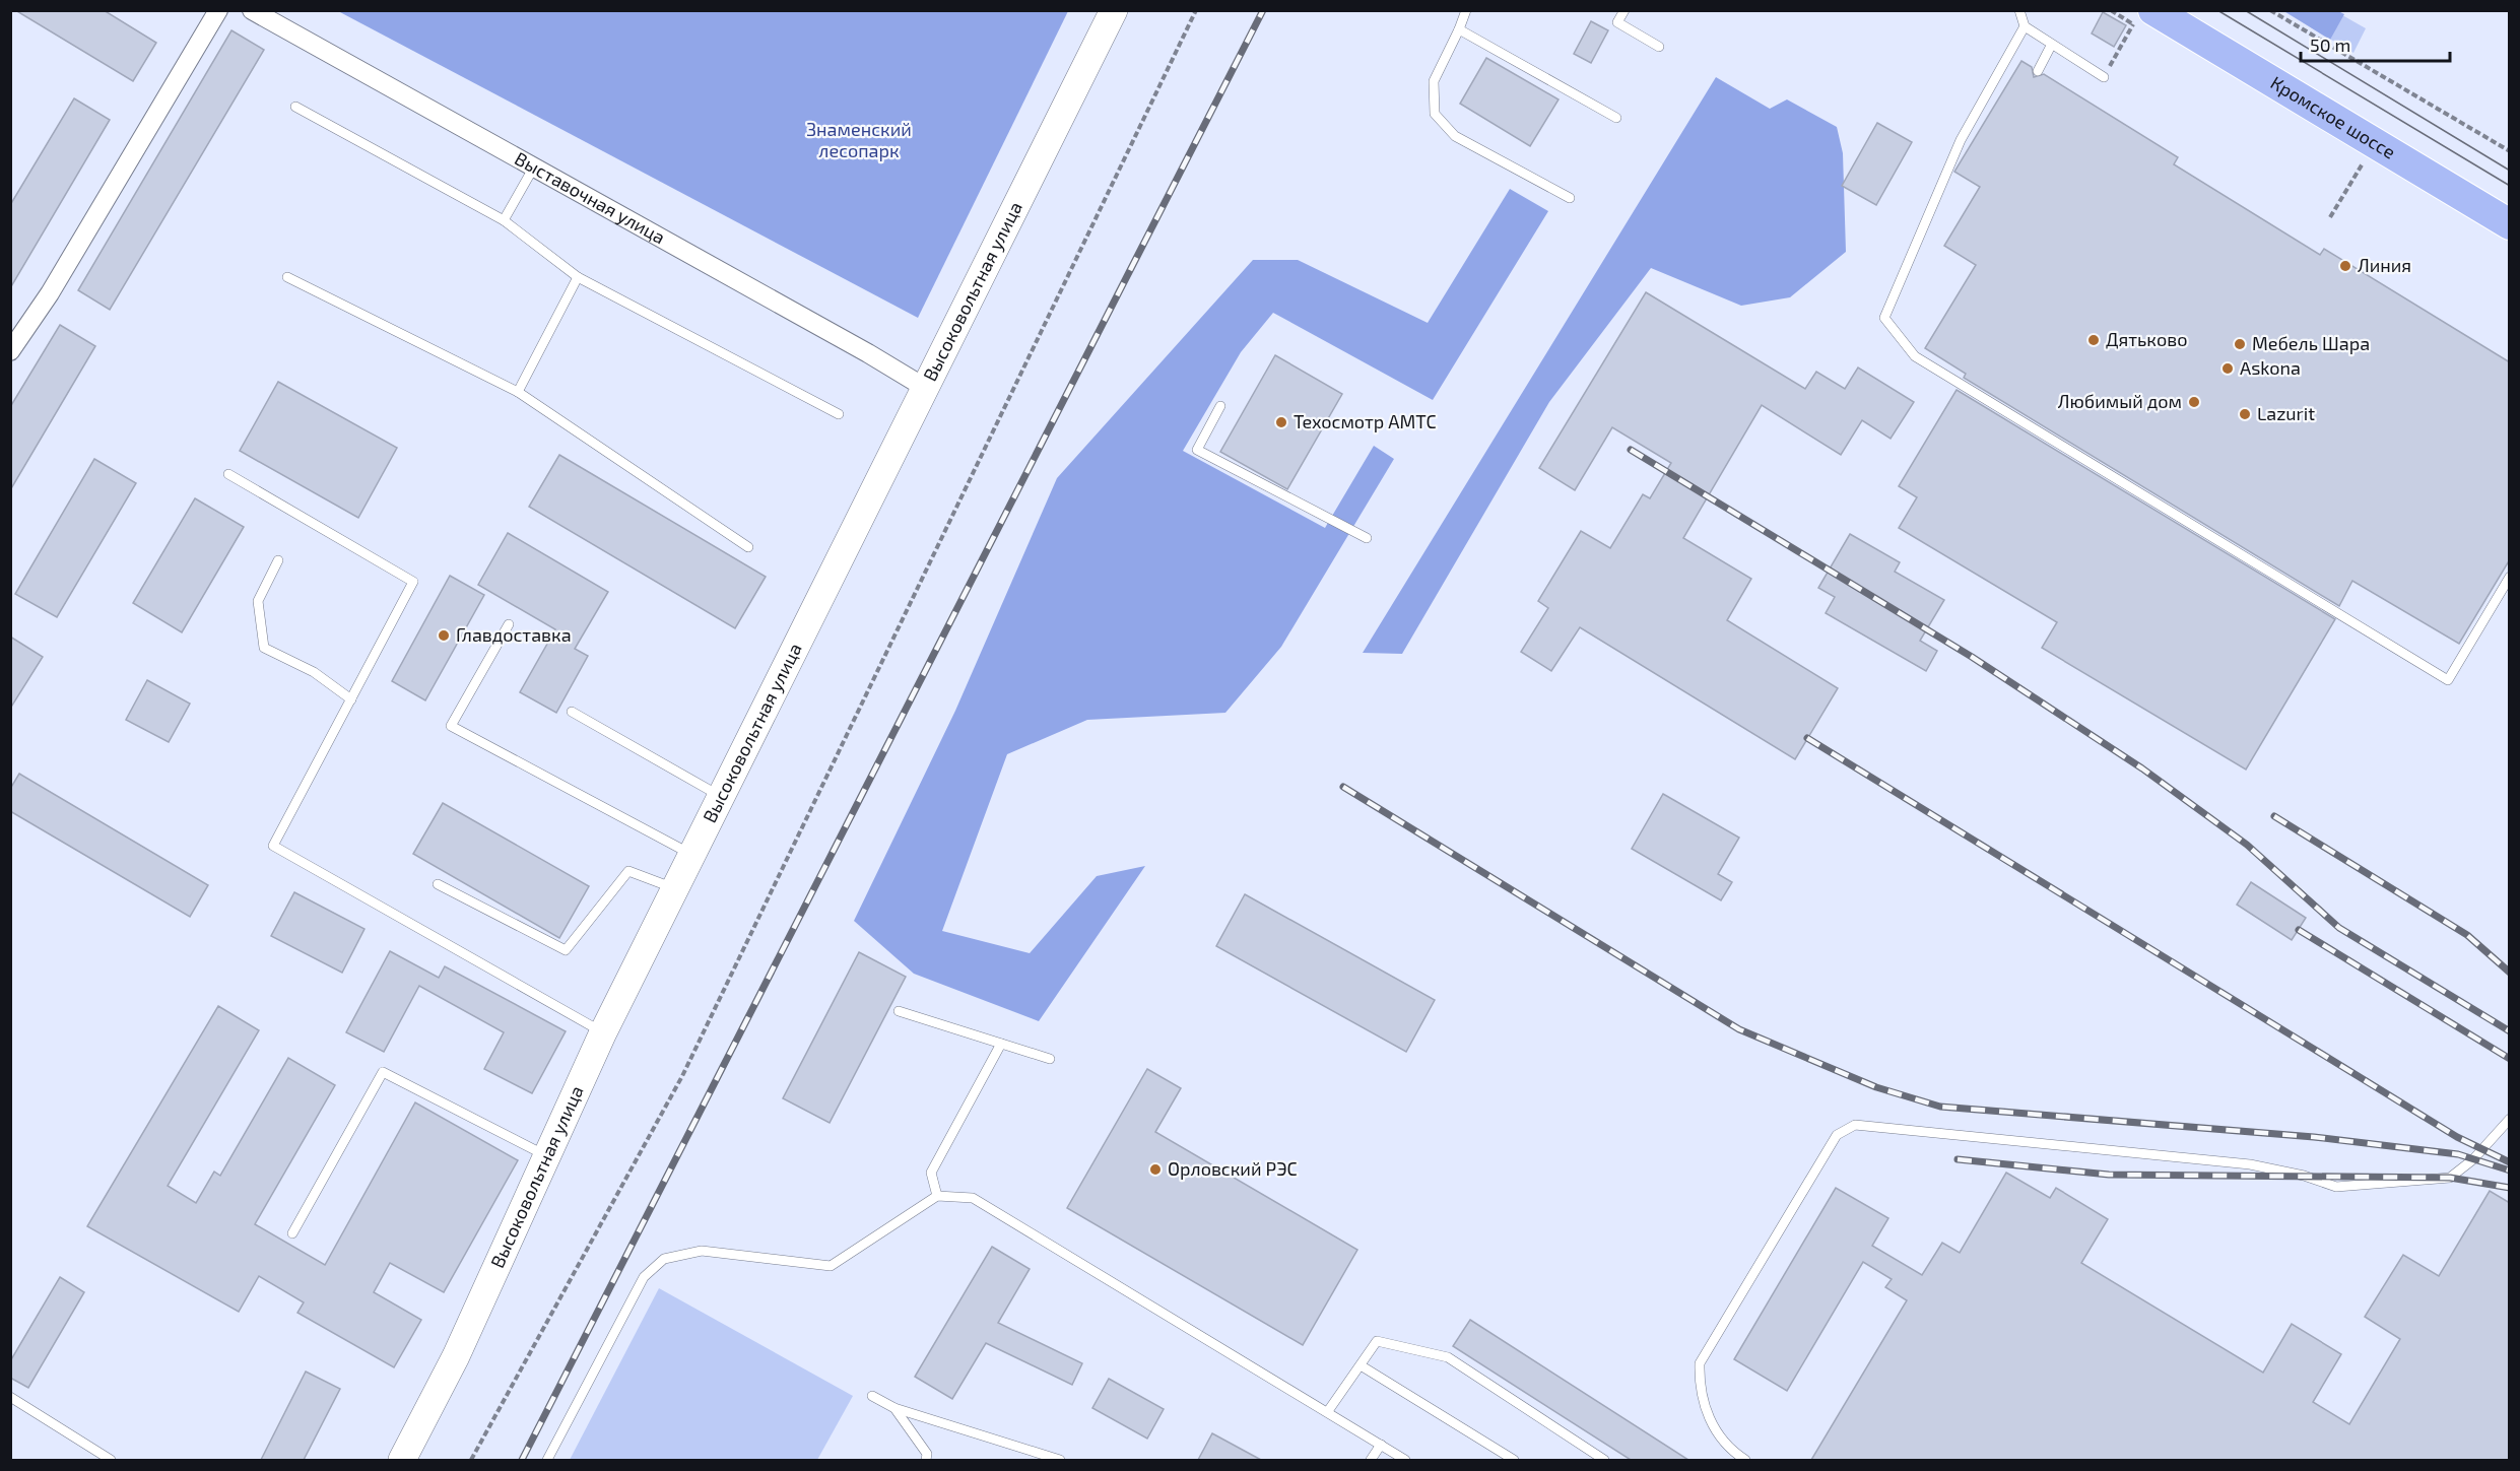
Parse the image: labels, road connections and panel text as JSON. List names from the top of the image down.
{
  "streets": {
    "main road": ["Кромское шоссе", "Высоковольтная улица"],
    "street": ["Выставочная улица"]
  },
  "crossings": [
    ["Выставочная улица", "Высоковольтная улица"]
  ],
  "parks": ["Знаменский лесопарк"],
  "places": [
    "Линия",
    "Дятьково",
    "Мебель Шара",
    "Askona",
    "Любимый дом",
    "Lazurit",
    "Техосмотр АМТС",
    "Главдоставка",
    "Орловский РЭС"
  ],
  "scale_bar": "50 m"
}
